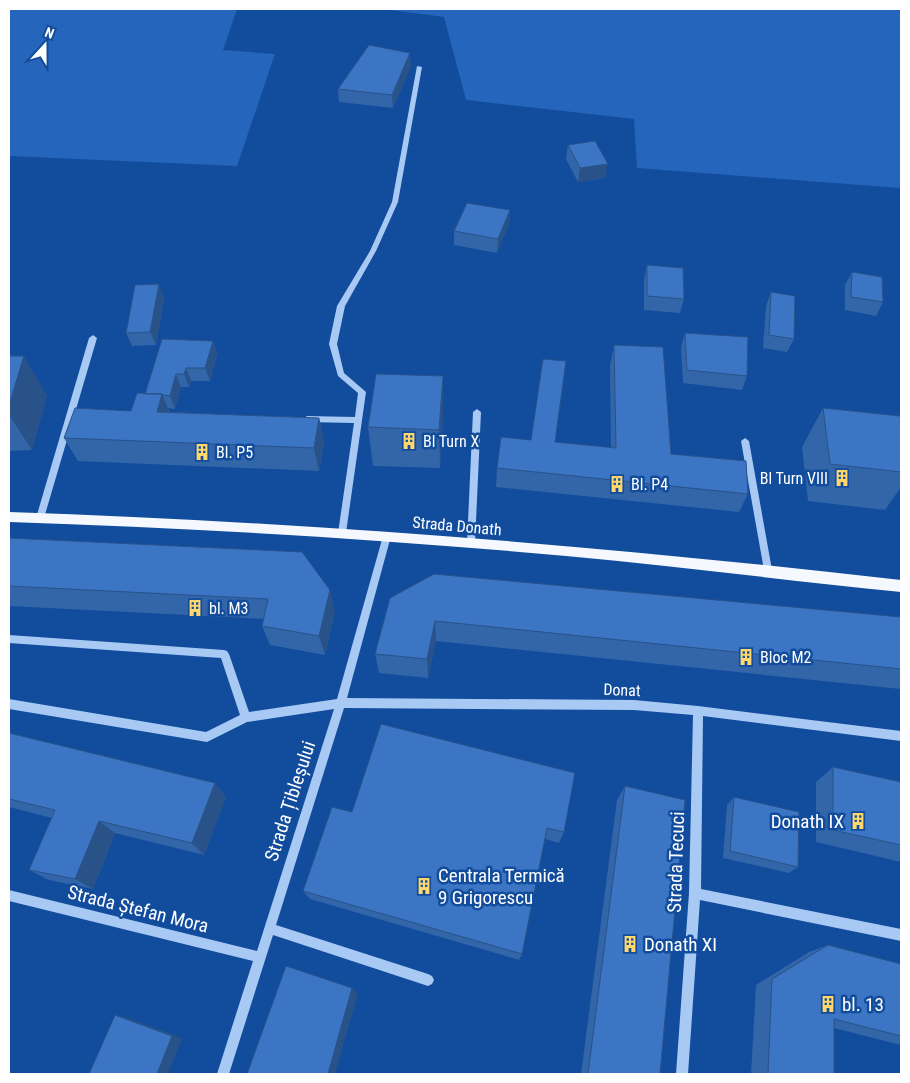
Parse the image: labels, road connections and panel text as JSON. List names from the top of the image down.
{
  "streets": {
    "main road": ["Strada Donath"],
    "street": [
      "Donat",
      "Strada Țibleșului",
      "Strada Tecuci",
      "Strada Ștefan Mora"
    ]
  },
  "crossings": [
    ["Strada Donath", "Strada Țibleșului"],
    ["Donat", "Strada Țibleșului"],
    ["Donat", "Strada Tecuci"],
    ["Strada Țibleșului", "Strada Ștefan Mora"]
  ],
  "places": {
    "building": [
      "Bl Turn X",
      "Bl. P5",
      "Bl Turn VIII",
      "Bl. P4",
      "bl. M3",
      "Bloc M2",
      "Donath IX",
      "Centrala Termică 9 Grigorescu",
      "Donath XI",
      "bl. 13"
    ]
  },
  "north": "top"
}
